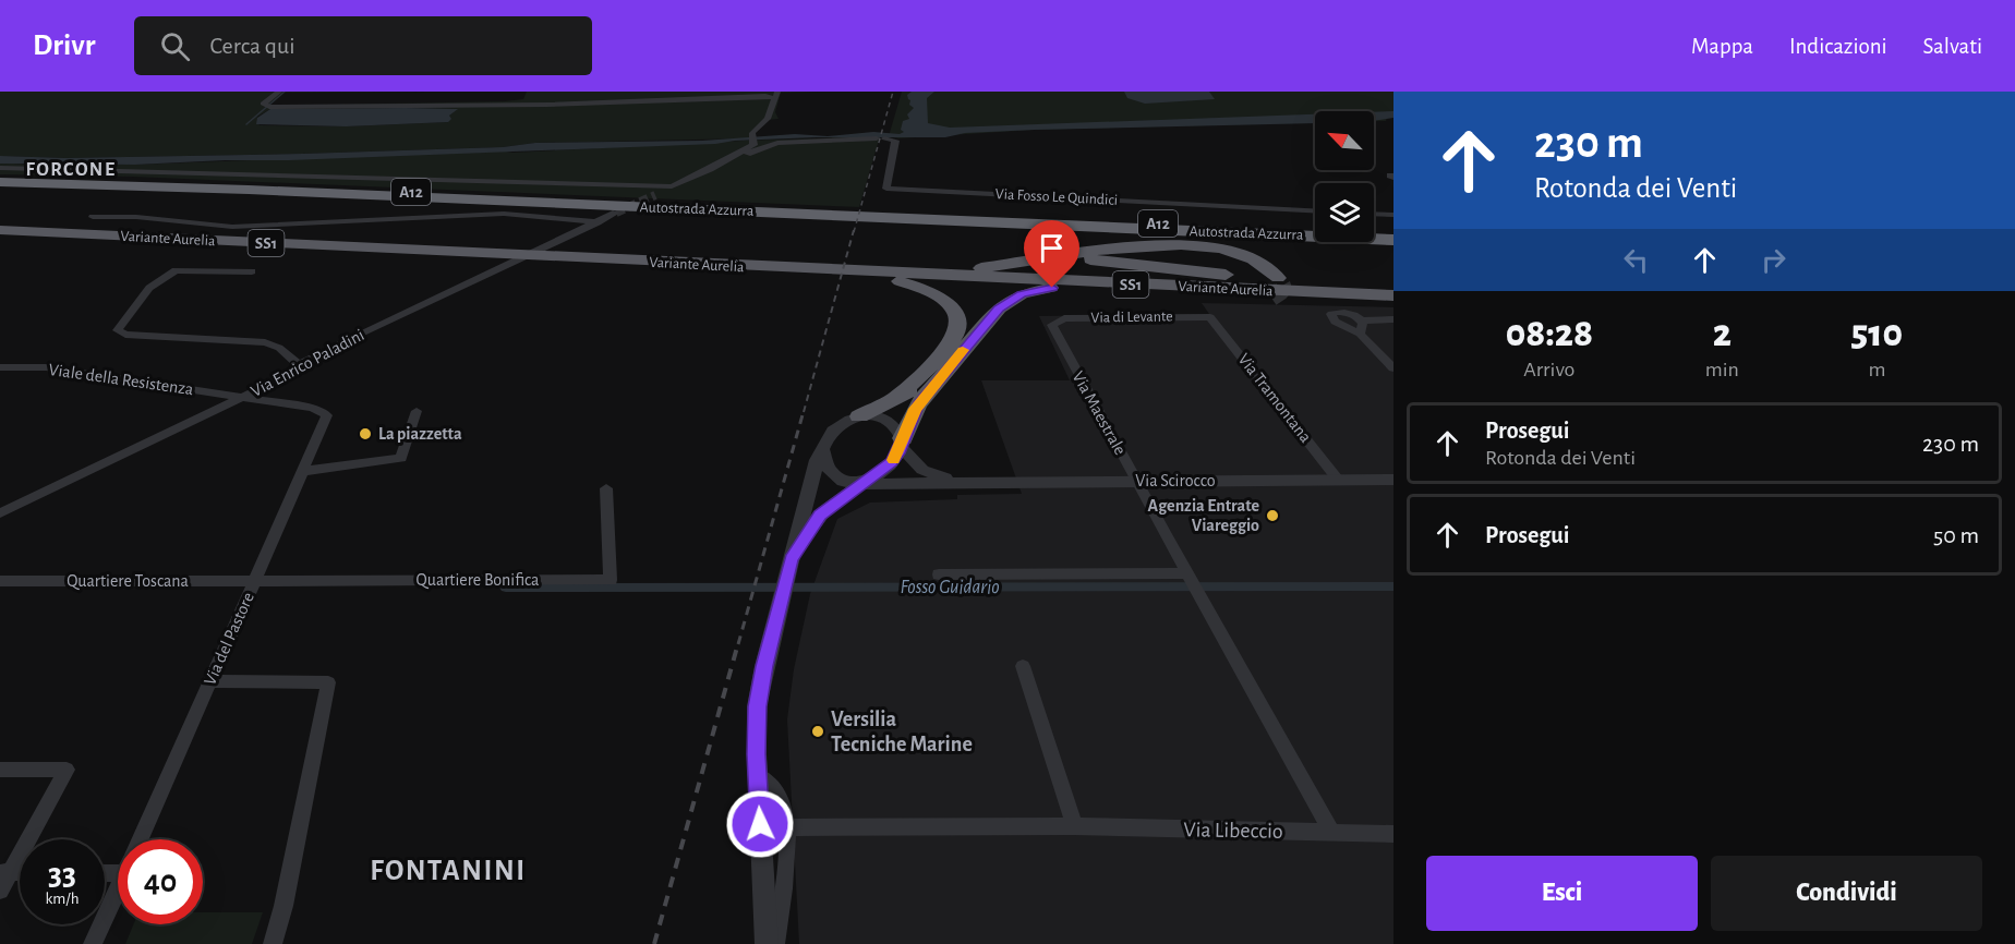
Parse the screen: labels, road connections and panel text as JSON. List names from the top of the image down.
{
  "streets": {
    "highway": [
      "A12",
      "Autostrada Azzurra",
      "Variante Aurelia",
      "SS1"
    ],
    "street": [
      "Via Fosso Le Quindici",
      "Via di Levante",
      "Via Enrico Paladini",
      "Viale della Resistenza",
      "Via Tramontana",
      "Via Maestrale",
      "Via Scirocco",
      "Quartiere Bonifica",
      "Quartiere Toscana",
      "Via del Pastore",
      "Via Libeccio"
    ]
  },
  "crossings": [
    ["Via di Levante", "Via Tramontana"],
    ["Via di Levante", "Via Maestrale"],
    ["Via Enrico Paladini", "Viale della Resistenza"],
    ["Via Enrico Paladini", "Via del Pastore"],
    ["Viale della Resistenza", "Via del Pastore"],
    ["Via Tramontana", "Via Scirocco"],
    ["Via Maestrale", "Via Scirocco"],
    ["Via Maestrale", "Via Libeccio"],
    ["Quartiere Bonifica", "Quartiere Toscana"],
    ["Quartiere Bonifica", "Via del Pastore"],
    ["Quartiere Toscana", "Via del Pastore"]
  ],
  "districts": ["FORCONE", "FONTANINI"],
  "water": ["Fosso Guidario"],
  "places": ["La piazzetta", "Agenzia Entrate Viareggio", "Versilia Tecniche Marine"],
  "north": "top left",
  "page": {
    "header": "Drivr",
    "search": "Cerca qui",
    "nav": ["Mappa", "Indicazioni", "Salvati"],
    "turn": ["230 m", "Rotonda dei Venti"],
    "eta": [
      "08:28",
      "Arrivo",
      "2",
      "min",
      "510",
      "m"
    ],
    "list": [
      {
        "name": "Prosegui",
        "note": "Rotonda dei Venti",
        "value": "230 m"
      },
      {
        "name": "Prosegui",
        "value": "50 m"
      }
    ],
    "speed": "33 km/h",
    "limit": "40",
    "buttons": ["Esci", "Condividi"]
  }
}
